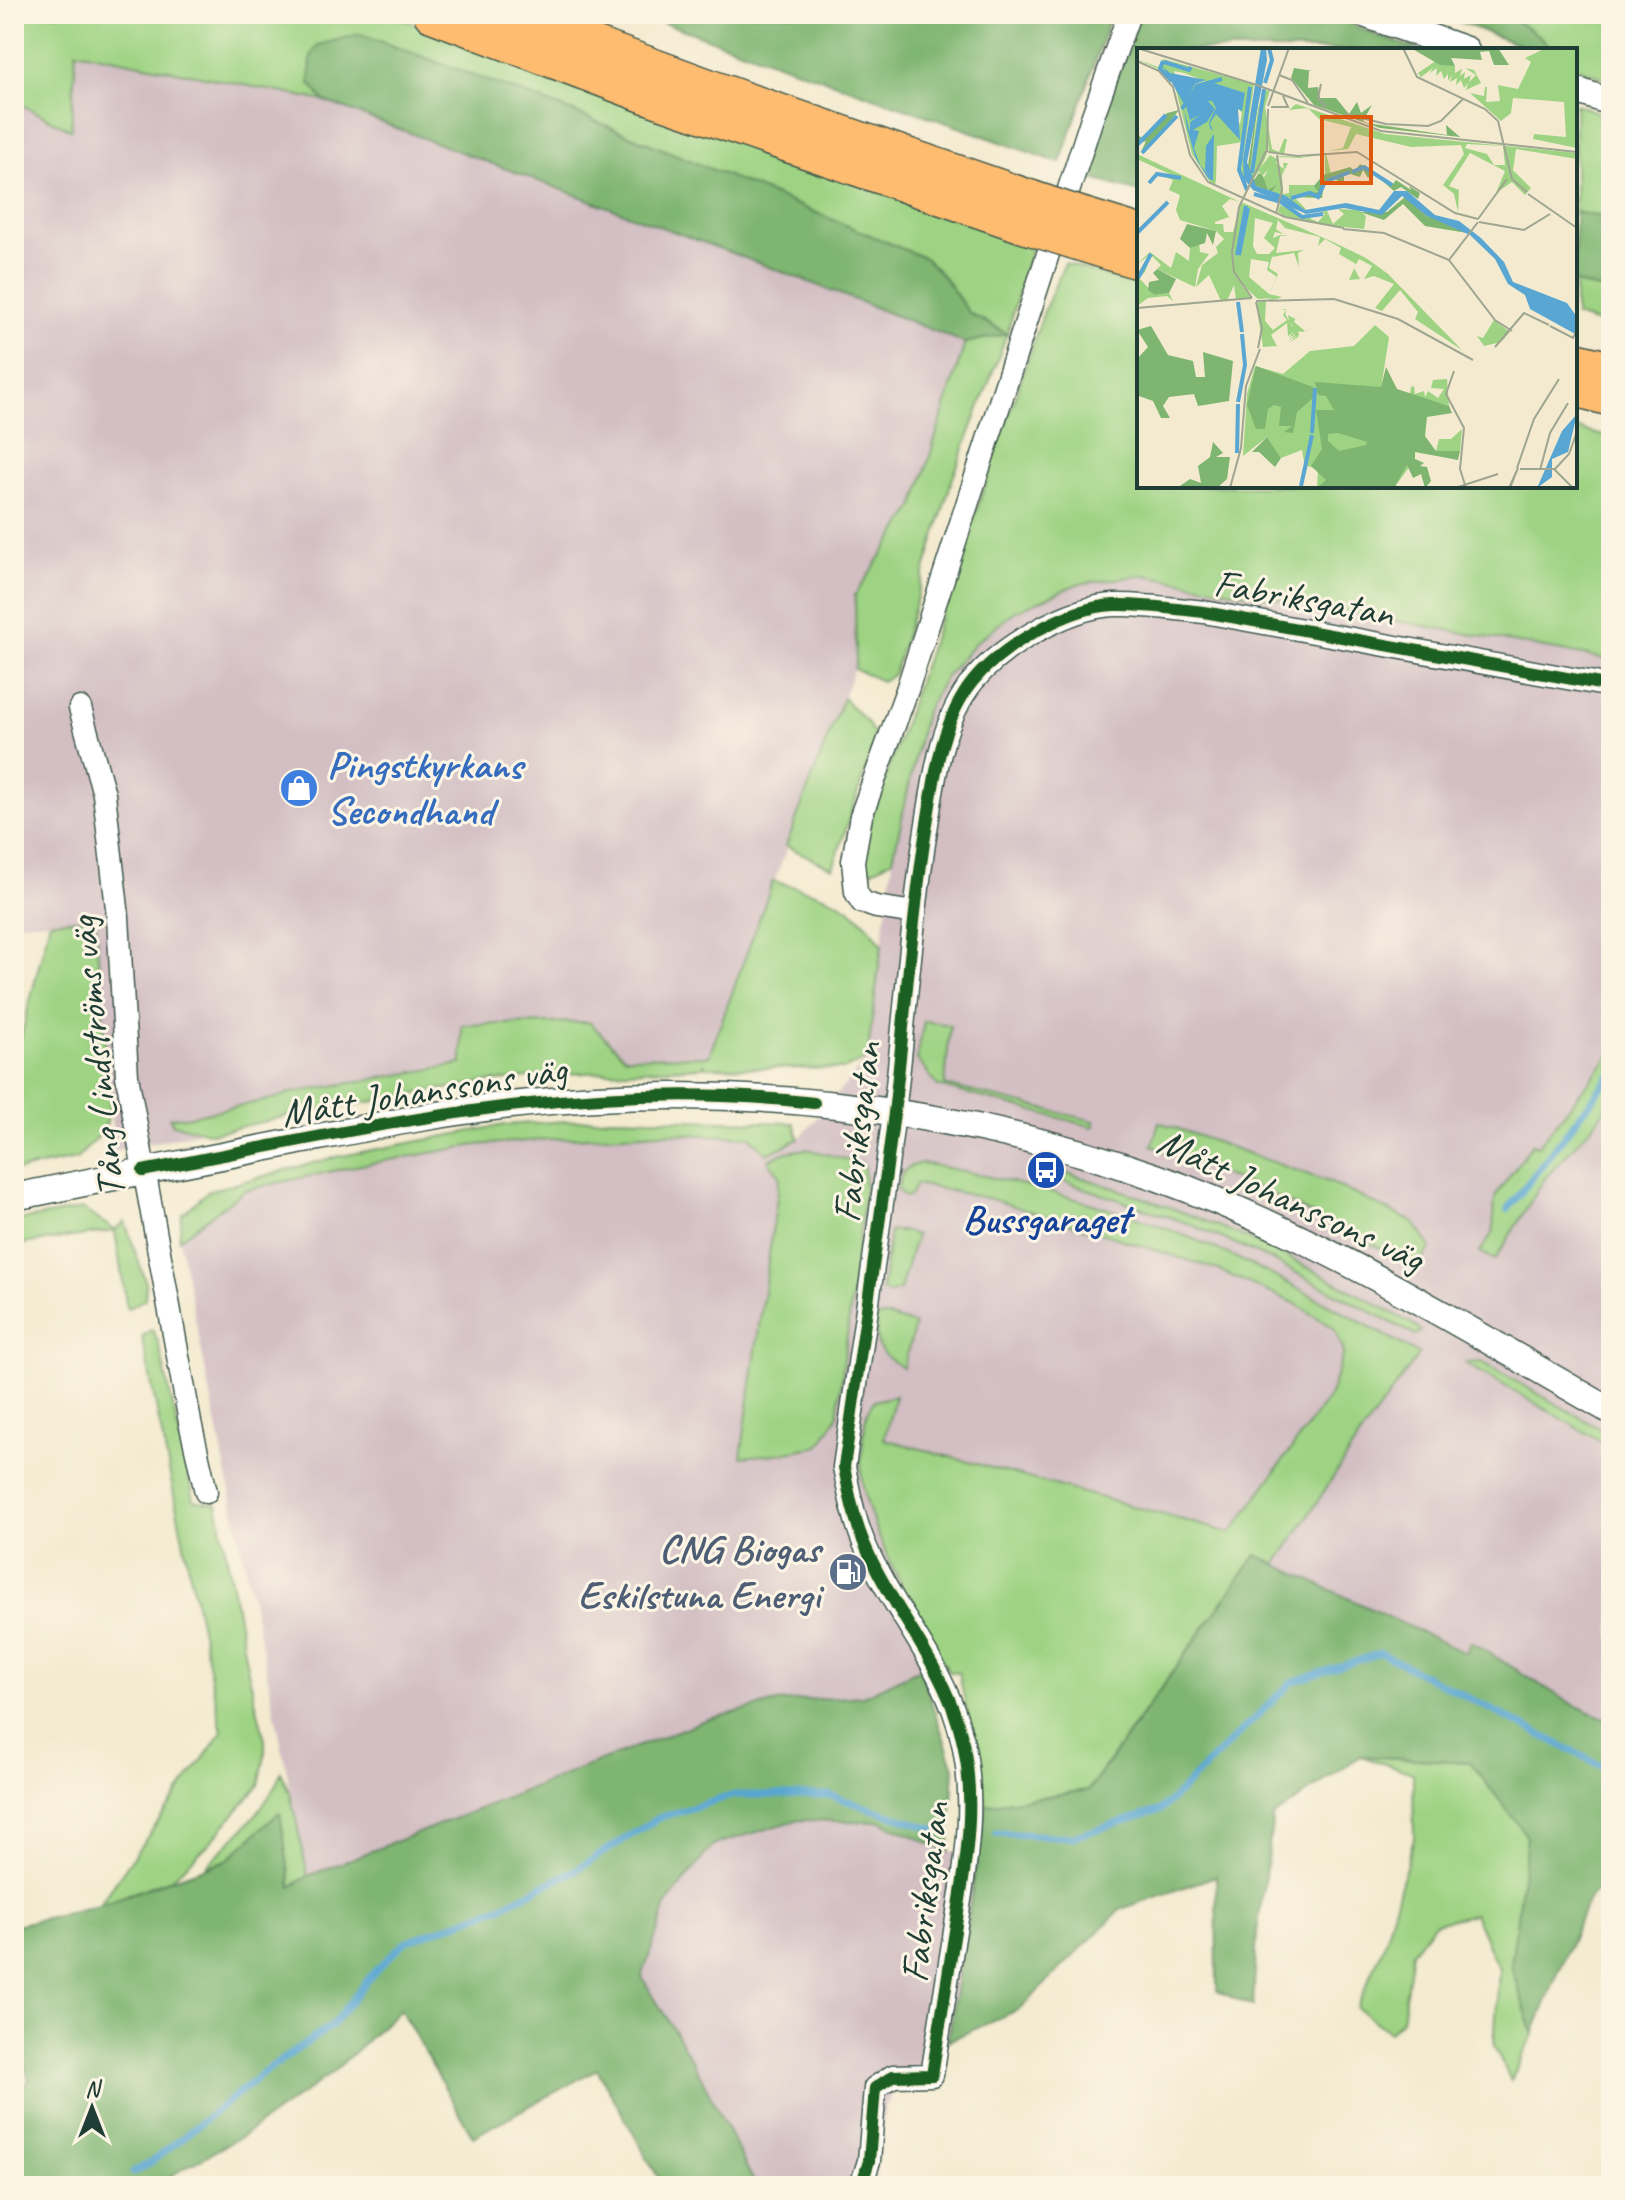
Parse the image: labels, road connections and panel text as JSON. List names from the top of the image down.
{
  "streets": {
    "street": ["Fabriksgatan", "Tång Lindströms väg", "Mått Johanssons väg"]
  },
  "crossings": [
    ["Fabriksgatan", "Mått Johanssons väg"],
    ["Tång Lindströms väg", "Mått Johanssons väg"]
  ],
  "places": {
    "shop": ["Pingstkyrkans Secondhand"],
    "bus stop": ["Bussgaraget"],
    "fuel station": ["CNG Biogas Eskilstuna Energi"]
  },
  "north": "top"
}
